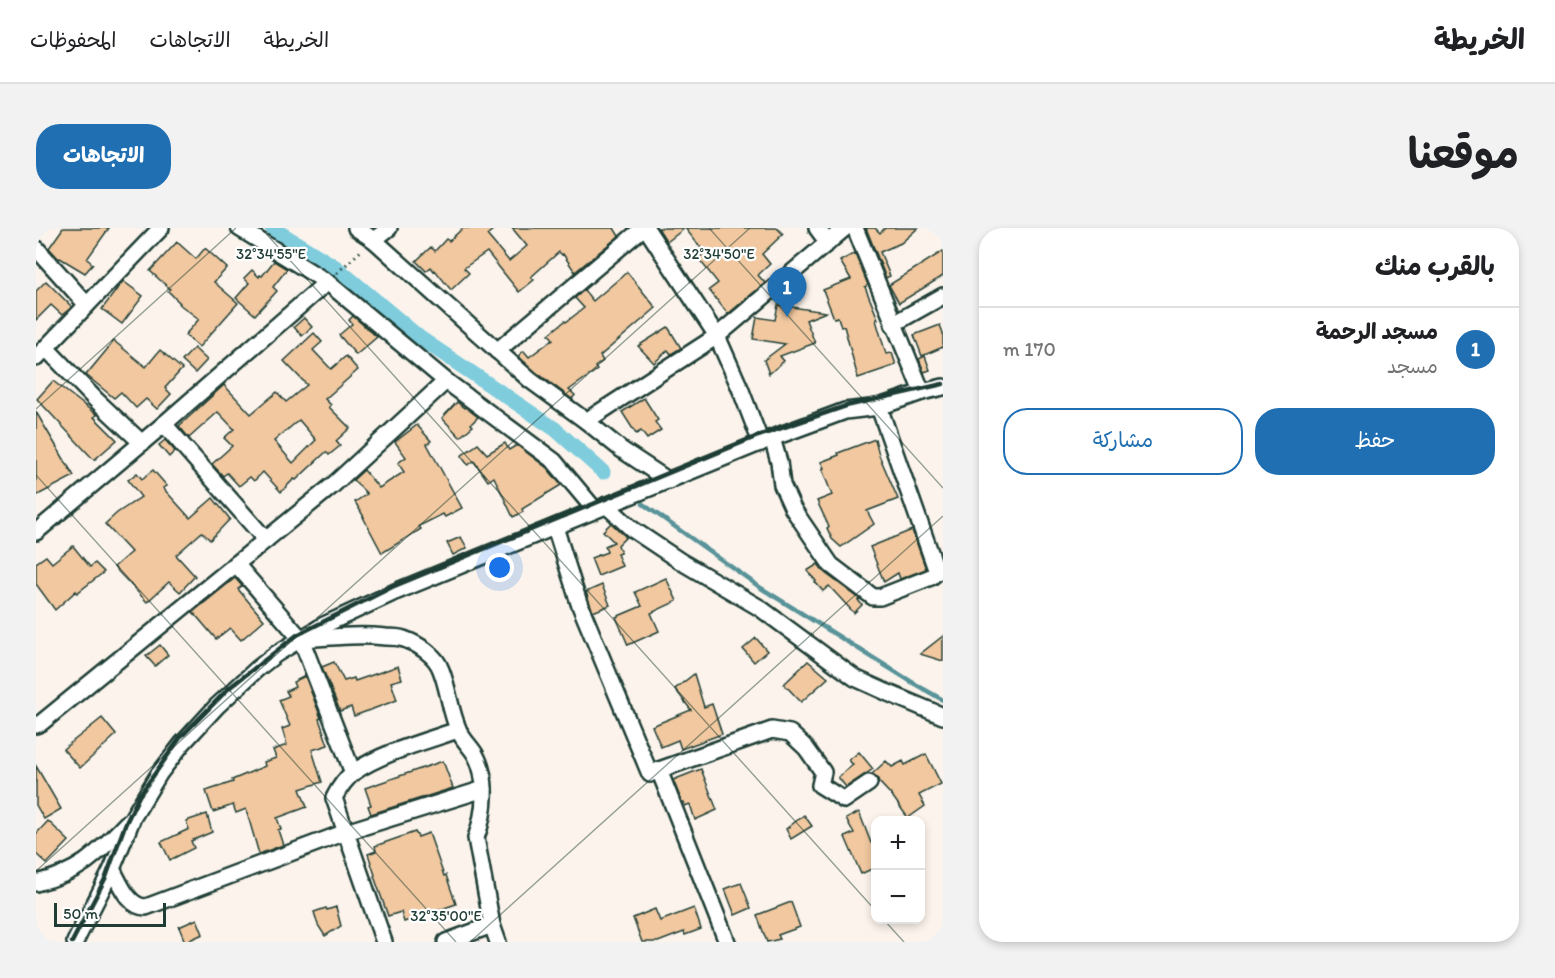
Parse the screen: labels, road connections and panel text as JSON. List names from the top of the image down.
{
  "scale_bar": "50 m",
  "page": {
    "header": "الخريطة",
    "nav": ["الخريطة", "الاتجاهات", "المحفوظات"],
    "title": "موقعنا",
    "buttons": [
      "الاتجاهات",
      ["حفظ", "مشاركة"]
    ],
    "heading": "بالقرب منك",
    "pins": "1",
    "list": [
      {
        "mark": "1",
        "name": "مسجد الرحمة",
        "note": "مسجد",
        "value": "170 m"
      }
    ],
    "map_buttons": ["+", "−"],
    "scale": "50 m"
  },
  "coordinates": ["32°34'55\"E", "32°34'50\"E", "32°35'00\"E"]
}
